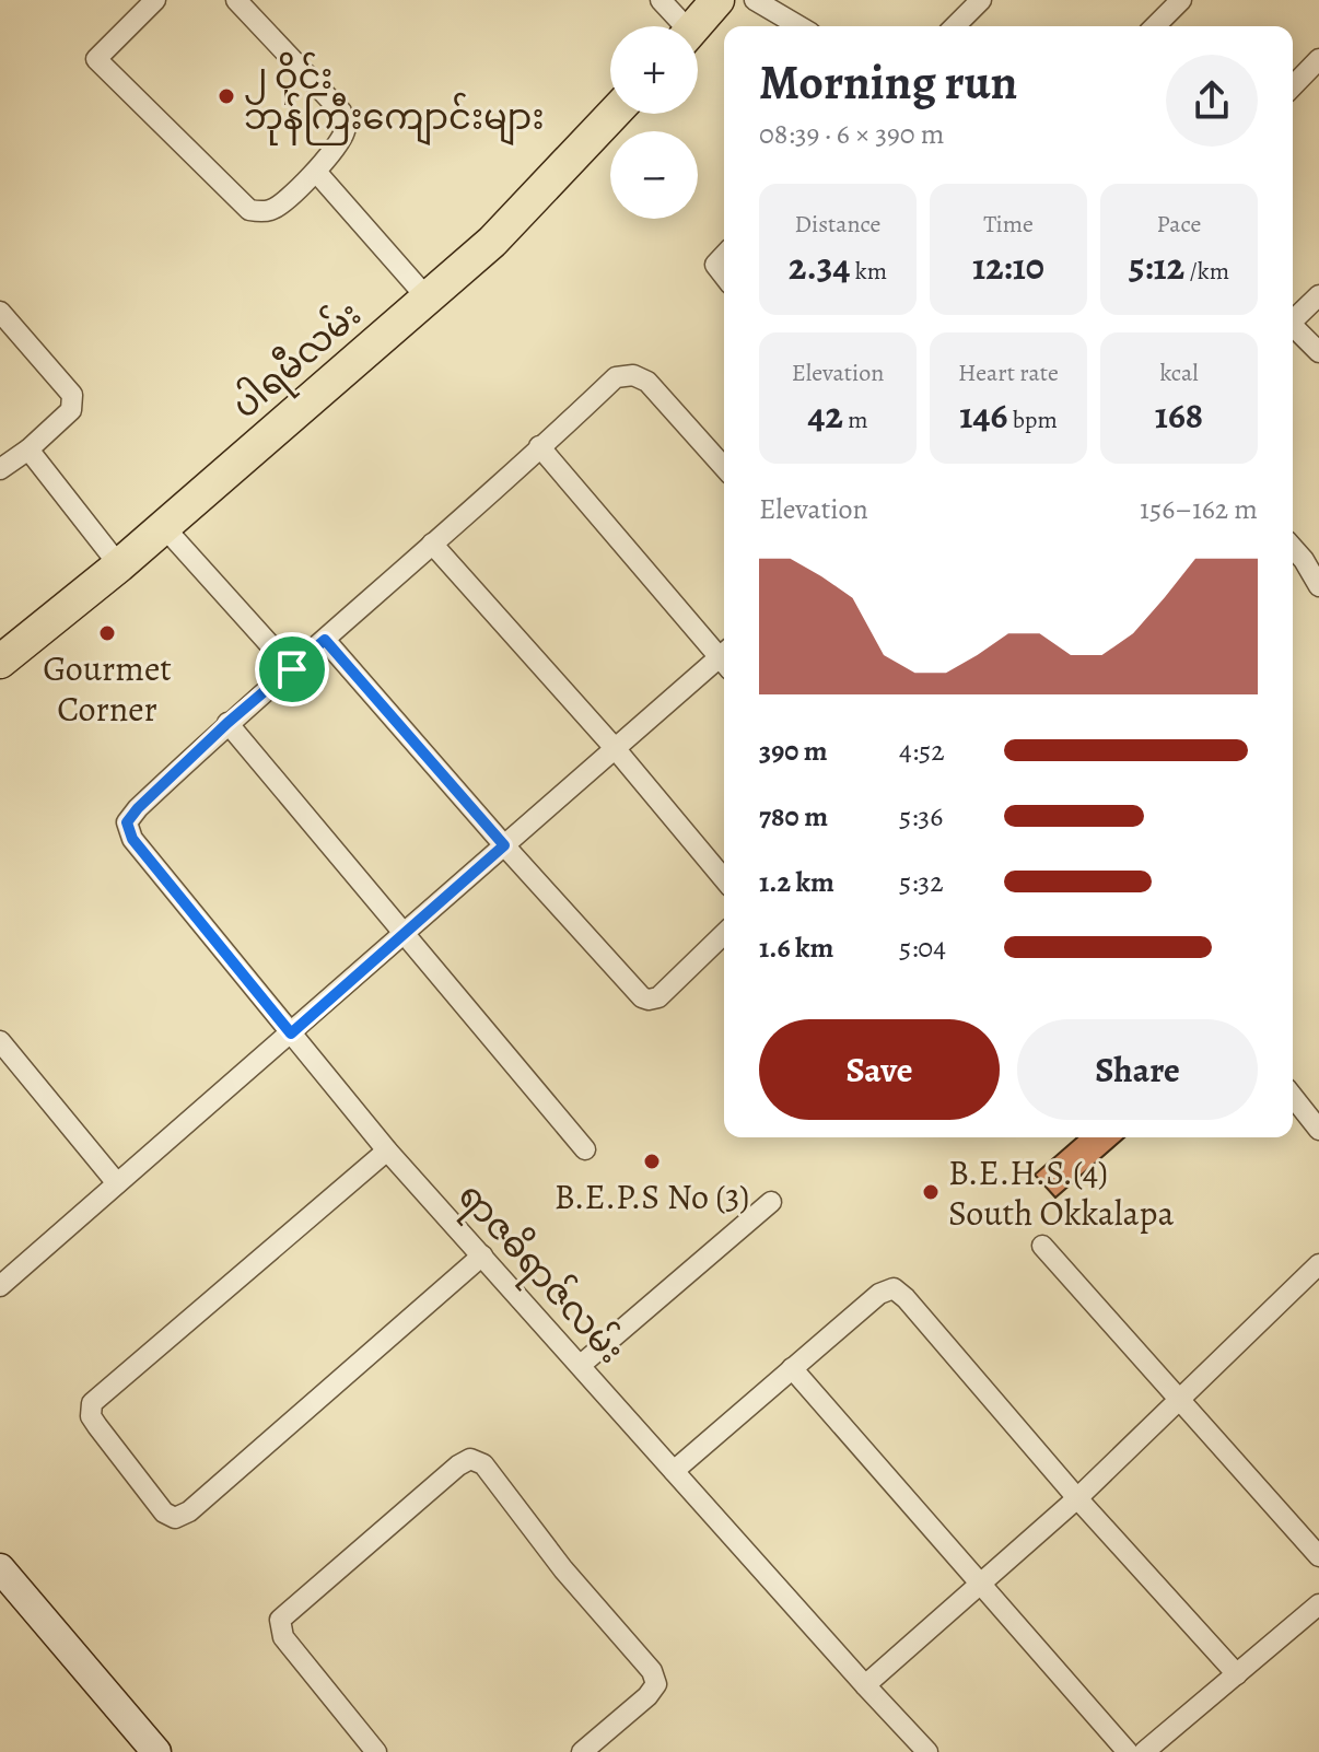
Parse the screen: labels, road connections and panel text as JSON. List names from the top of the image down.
{
  "streets": {
    "main road": ["ပါရမီလမ်း"],
    "street": ["ရာဇဓိရာဇ်လမ်း"]
  },
  "places": [
    "၂ ဝိုင်း ဘုန်ကြီးကျောင်းများ",
    "Gourmet Corner",
    "B.E.P.S No (3)",
    "B.E.H.S.(4) South Okkalapa"
  ],
  "page": {
    "map_buttons": ["+", "−"],
    "heading": ["Morning run", "08:39 · 6 × 390 m"],
    "stats": [
      ["Distance", "2.34 km"],
      ["Time", "12:10"],
      ["Pace", "5:12 /km"],
      ["Elevation", "42 m"],
      ["Heart rate", "146 bpm"],
      ["kcal", "168"]
    ],
    "chart": ["Elevation", "156–162 m"],
    "list": [
      {
        "name": "390 m",
        "note": "4:52"
      },
      {
        "name": "780 m",
        "note": "5:36"
      },
      {
        "name": "1.2 km",
        "note": "5:32"
      },
      {
        "name": "1.6 km",
        "note": "5:04"
      }
    ],
    "buttons": ["Save", "Share"]
  }
}
